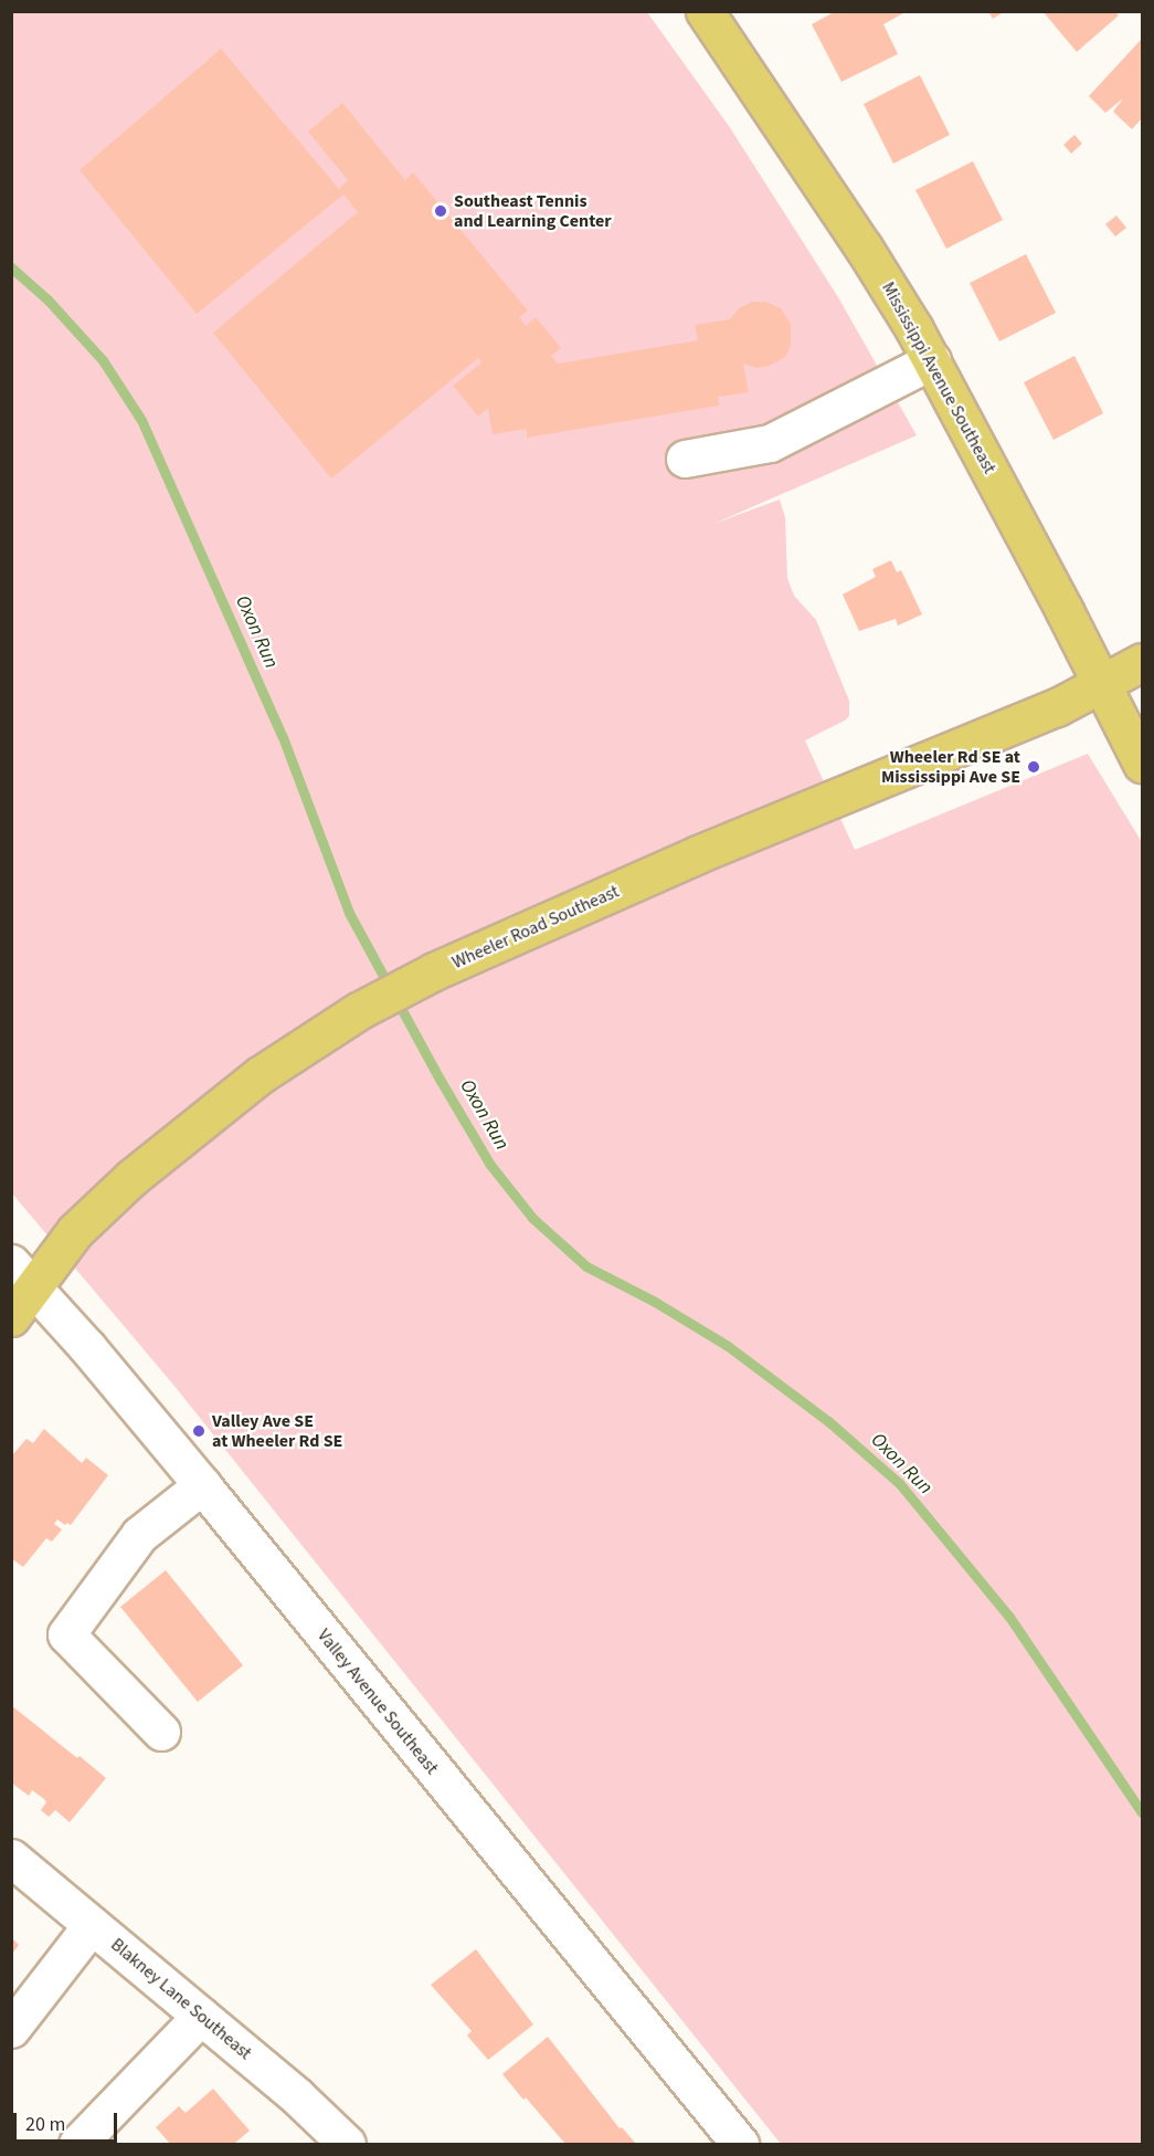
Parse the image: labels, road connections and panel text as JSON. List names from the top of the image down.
{
  "streets": {
    "main road": ["Mississippi Avenue Southeast", "Wheeler Road Southeast"],
    "street": ["Valley Avenue Southeast", "Blakney Lane Southeast"]
  },
  "crossings": [
    ["Mississippi Avenue Southeast", "Wheeler Road Southeast"],
    ["Wheeler Road Southeast", "Valley Avenue Southeast"]
  ],
  "water": ["Oxon Run"],
  "places": ["Southeast Tennis and Learning Center", "Wheeler Rd SE at Mississippi Ave SE", "Valley Ave SE at Wheeler Rd SE"],
  "scale_bar": "20 m"
}
